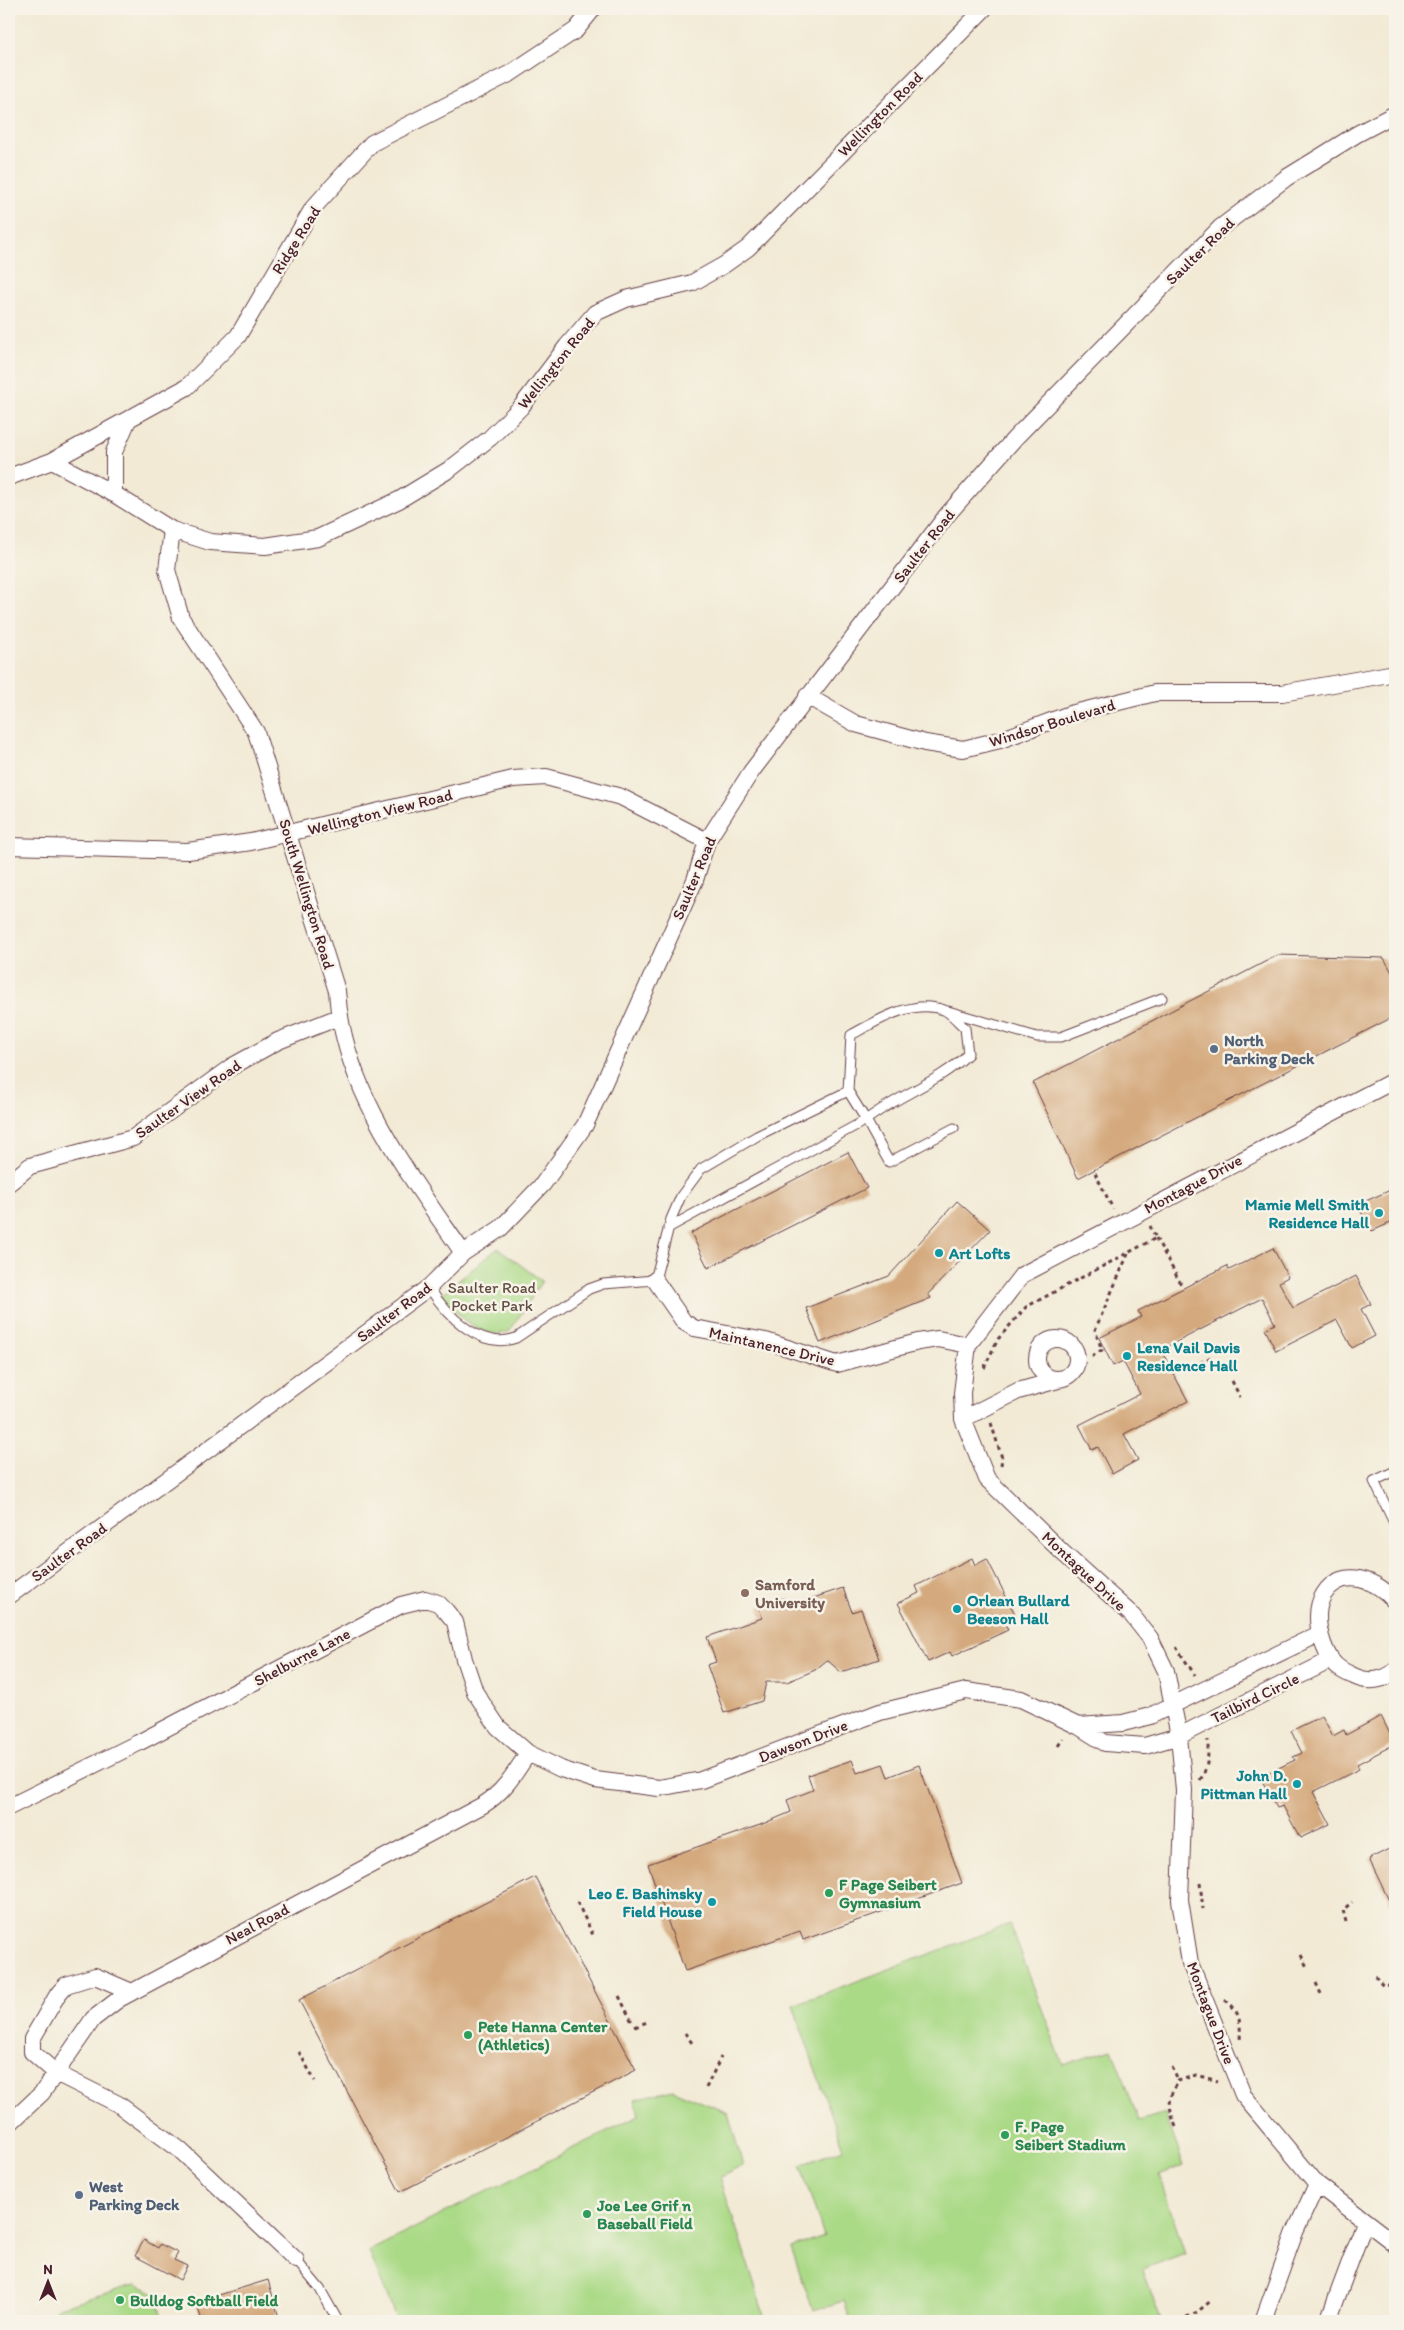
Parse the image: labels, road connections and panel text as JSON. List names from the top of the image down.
{
  "streets": {
    "street": [
      "Wellington Road",
      "Ridge Road",
      "Saulter Road",
      "Windsor Boulevard",
      "Wellington View Road",
      "South Wellington Road",
      "Saulter View Road",
      "Montague Drive",
      "Maintanence Drive",
      "Shelburne Lane",
      "Tailbird Circle",
      "Dawson Drive",
      "Neal Road"
    ]
  },
  "crossings": [
    ["Wellington Road", "Ridge Road"],
    ["Wellington Road", "South Wellington Road"],
    ["Saulter Road", "Windsor Boulevard"],
    ["Saulter Road", "Wellington View Road"],
    ["Saulter Road", "South Wellington Road"],
    ["Wellington View Road", "South Wellington Road"],
    ["South Wellington Road", "Saulter View Road"],
    ["Montague Drive", "Maintanence Drive"],
    ["Montague Drive", "Tailbird Circle"],
    ["Montague Drive", "Dawson Drive"],
    ["Shelburne Lane", "Dawson Drive"],
    ["Shelburne Lane", "Neal Road"],
    ["Tailbird Circle", "Dawson Drive"],
    ["Dawson Drive", "Neal Road"]
  ],
  "parks": ["Saulter Road Pocket Park"],
  "places": [
    "North Parking Deck",
    "Mamie Mell Smith Residence Hall",
    "Art Lofts",
    "Lena Vail Davis Residence Hall",
    "Samford University",
    "Orlean Bullard Beeson Hall",
    "John D. Pittman Hall",
    "F Page Seibert Gymnasium",
    "Leo E. Bashinsky Field House",
    "Pete Hanna Center (Athletics)",
    "F. Page Seibert Stadium",
    "West Parking Deck",
    "Joe Lee Grif n Baseball Field",
    "Bulldog Softball Field"
  ],
  "north": "top"
}
